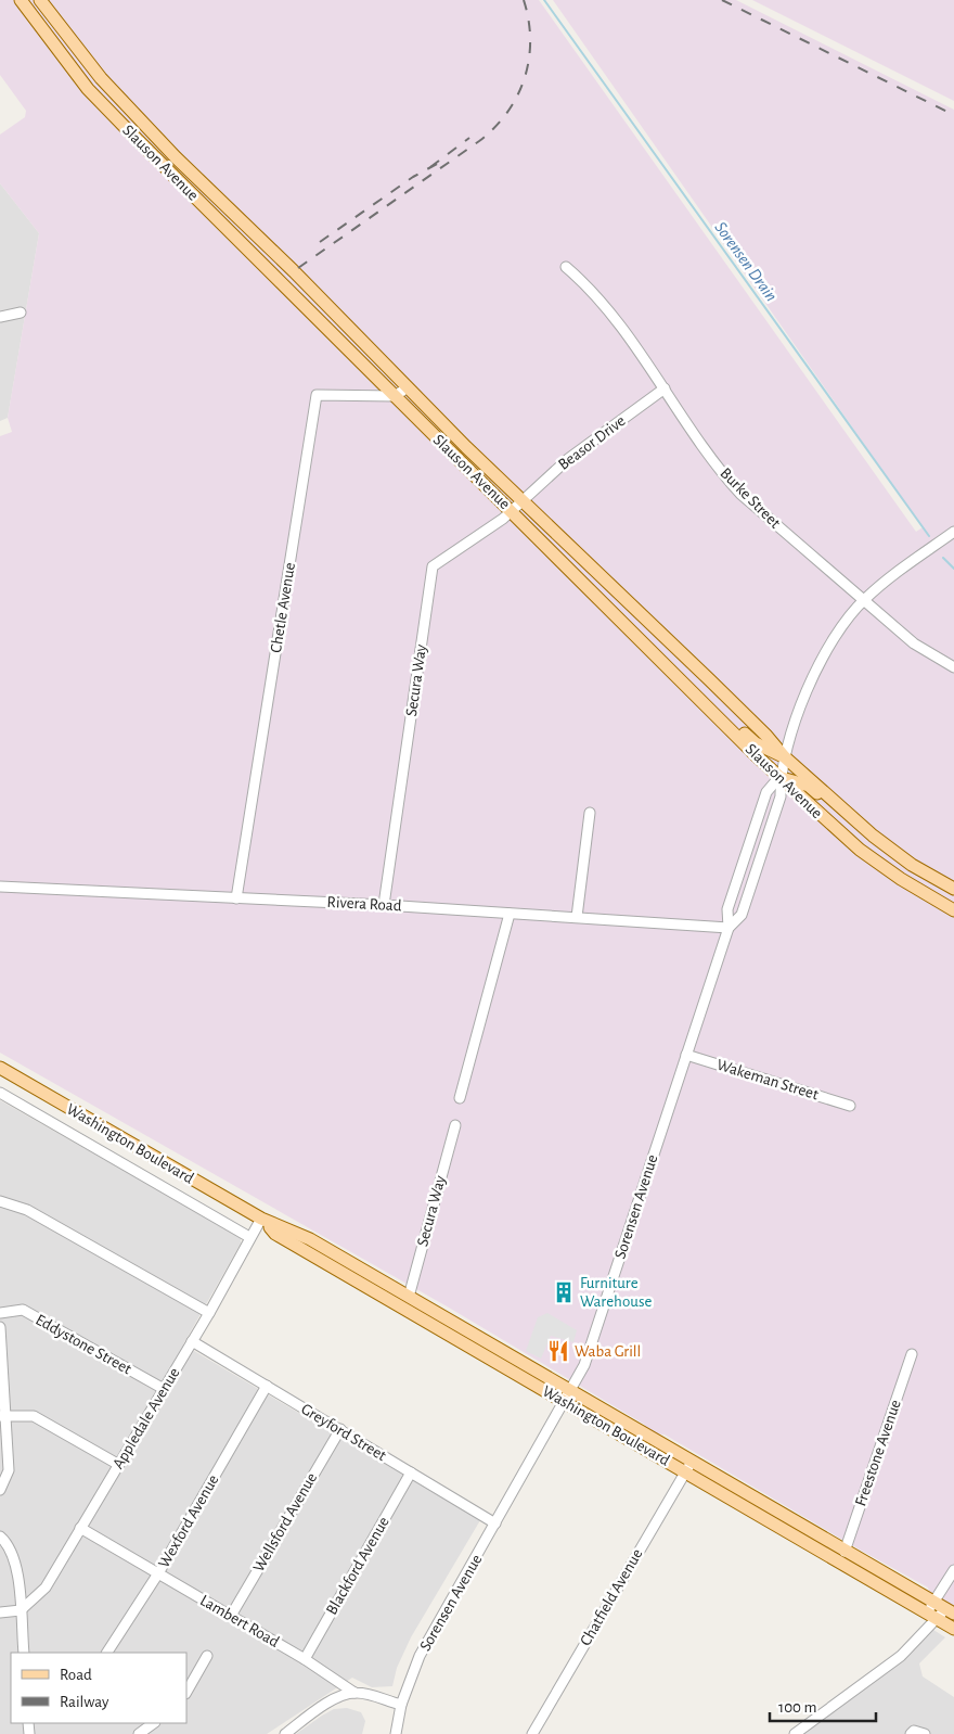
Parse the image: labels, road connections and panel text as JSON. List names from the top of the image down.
{
  "streets": {
    "main road": ["Slauson Avenue", "Washington Boulevard"],
    "street": [
      "Beasor Drive",
      "Burke Street",
      "Chetle Avenue",
      "Secura Way",
      "Rivera Road",
      "Wakeman Street",
      "Sorensen Avenue",
      "Eddystone Street",
      "Appledale Avenue",
      "Greyford Street",
      "Freestone Avenue",
      "Wexford Avenue",
      "Wellsford Avenue",
      "Blackford Avenue",
      "Chatfield Avenue",
      "Lambert Road"
    ]
  },
  "crossings": [
    ["Slauson Avenue", "Beasor Drive"],
    ["Slauson Avenue", "Chetle Avenue"],
    ["Slauson Avenue", "Secura Way"],
    ["Slauson Avenue", "Sorensen Avenue"],
    ["Beasor Drive", "Burke Street"],
    ["Beasor Drive", "Secura Way"],
    ["Burke Street", "Sorensen Avenue"],
    ["Chetle Avenue", "Rivera Road"],
    ["Secura Way", "Rivera Road"],
    ["Secura Way", "Washington Boulevard"],
    ["Rivera Road", "Sorensen Avenue"],
    ["Wakeman Street", "Sorensen Avenue"],
    ["Washington Boulevard", "Sorensen Avenue"],
    ["Washington Boulevard", "Appledale Avenue"],
    ["Washington Boulevard", "Freestone Avenue"],
    ["Washington Boulevard", "Chatfield Avenue"],
    ["Sorensen Avenue", "Greyford Street"],
    ["Sorensen Avenue", "Lambert Road"],
    ["Eddystone Street", "Appledale Avenue"],
    ["Appledale Avenue", "Greyford Street"],
    ["Appledale Avenue", "Lambert Road"],
    ["Greyford Street", "Wexford Avenue"],
    ["Greyford Street", "Wellsford Avenue"],
    ["Greyford Street", "Blackford Avenue"],
    ["Wexford Avenue", "Lambert Road"],
    ["Wellsford Avenue", "Lambert Road"],
    ["Blackford Avenue", "Lambert Road"]
  ],
  "water": ["Sorensen Drain"],
  "places": {
    "building": ["Furniture Warehouse"],
    "restaurant": ["Waba Grill"]
  },
  "legend": ["Road", "Railway"],
  "scale_bar": "100 m"
}
